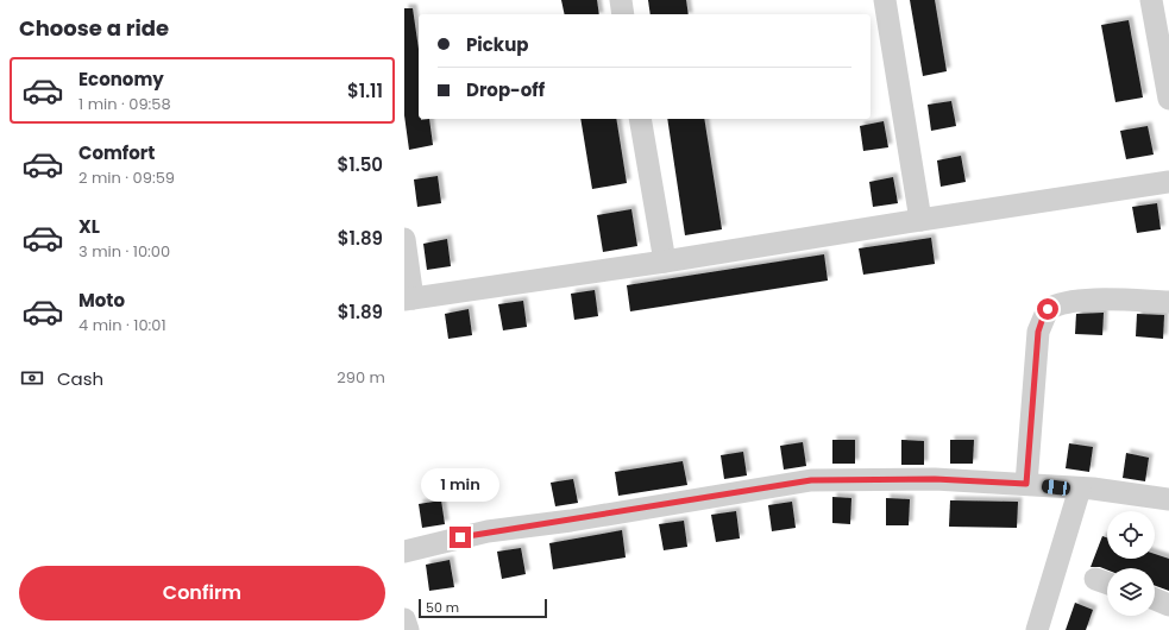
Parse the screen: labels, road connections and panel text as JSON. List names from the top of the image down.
{
  "scale_bar": "50 m",
  "page": {
    "heading": "Choose a ride",
    "banner": ["Pickup", "Drop-off"],
    "list": [
      {
        "name": "Economy",
        "note": "1 min · 09:58",
        "value": "$1.11"
      },
      {
        "name": "Comfort",
        "note": "2 min · 09:59",
        "value": "$1.50"
      },
      {
        "name": "XL",
        "note": "3 min · 10:00",
        "value": "$1.89"
      },
      {
        "name": "Moto",
        "note": "4 min · 10:01",
        "value": "$1.89"
      }
    ],
    "pay": ["Cash", "290 m"],
    "bubble": "1 min",
    "buttons": "Confirm",
    "scale": "50 m"
  }
}
